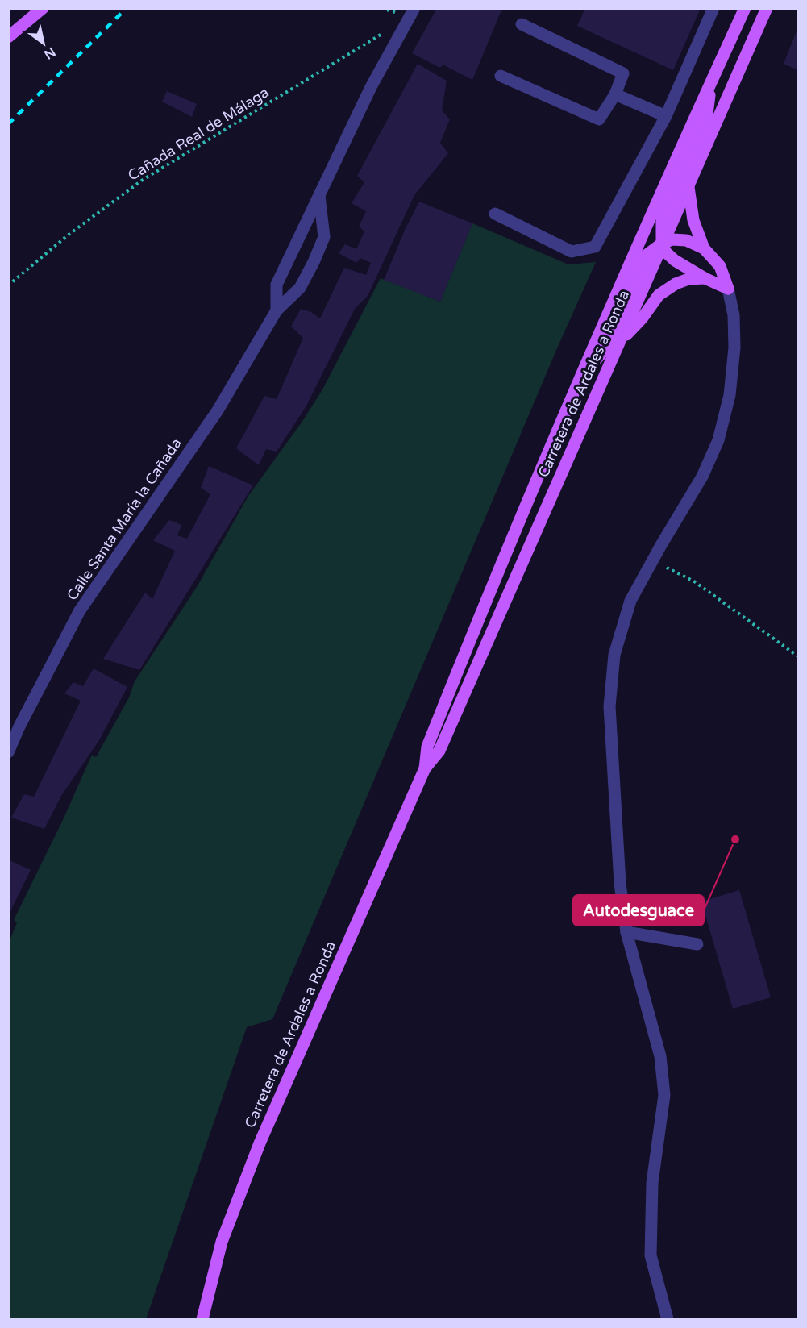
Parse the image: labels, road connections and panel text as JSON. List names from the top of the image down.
{
  "streets": {
    "main road": ["Carretera de Ardales a Ronda"],
    "street": ["Calle Santa María la Cañada"],
    "path": ["Cañada Real de Málaga"]
  },
  "places": ["Autodesguace"],
  "north": "bottom right"
}
